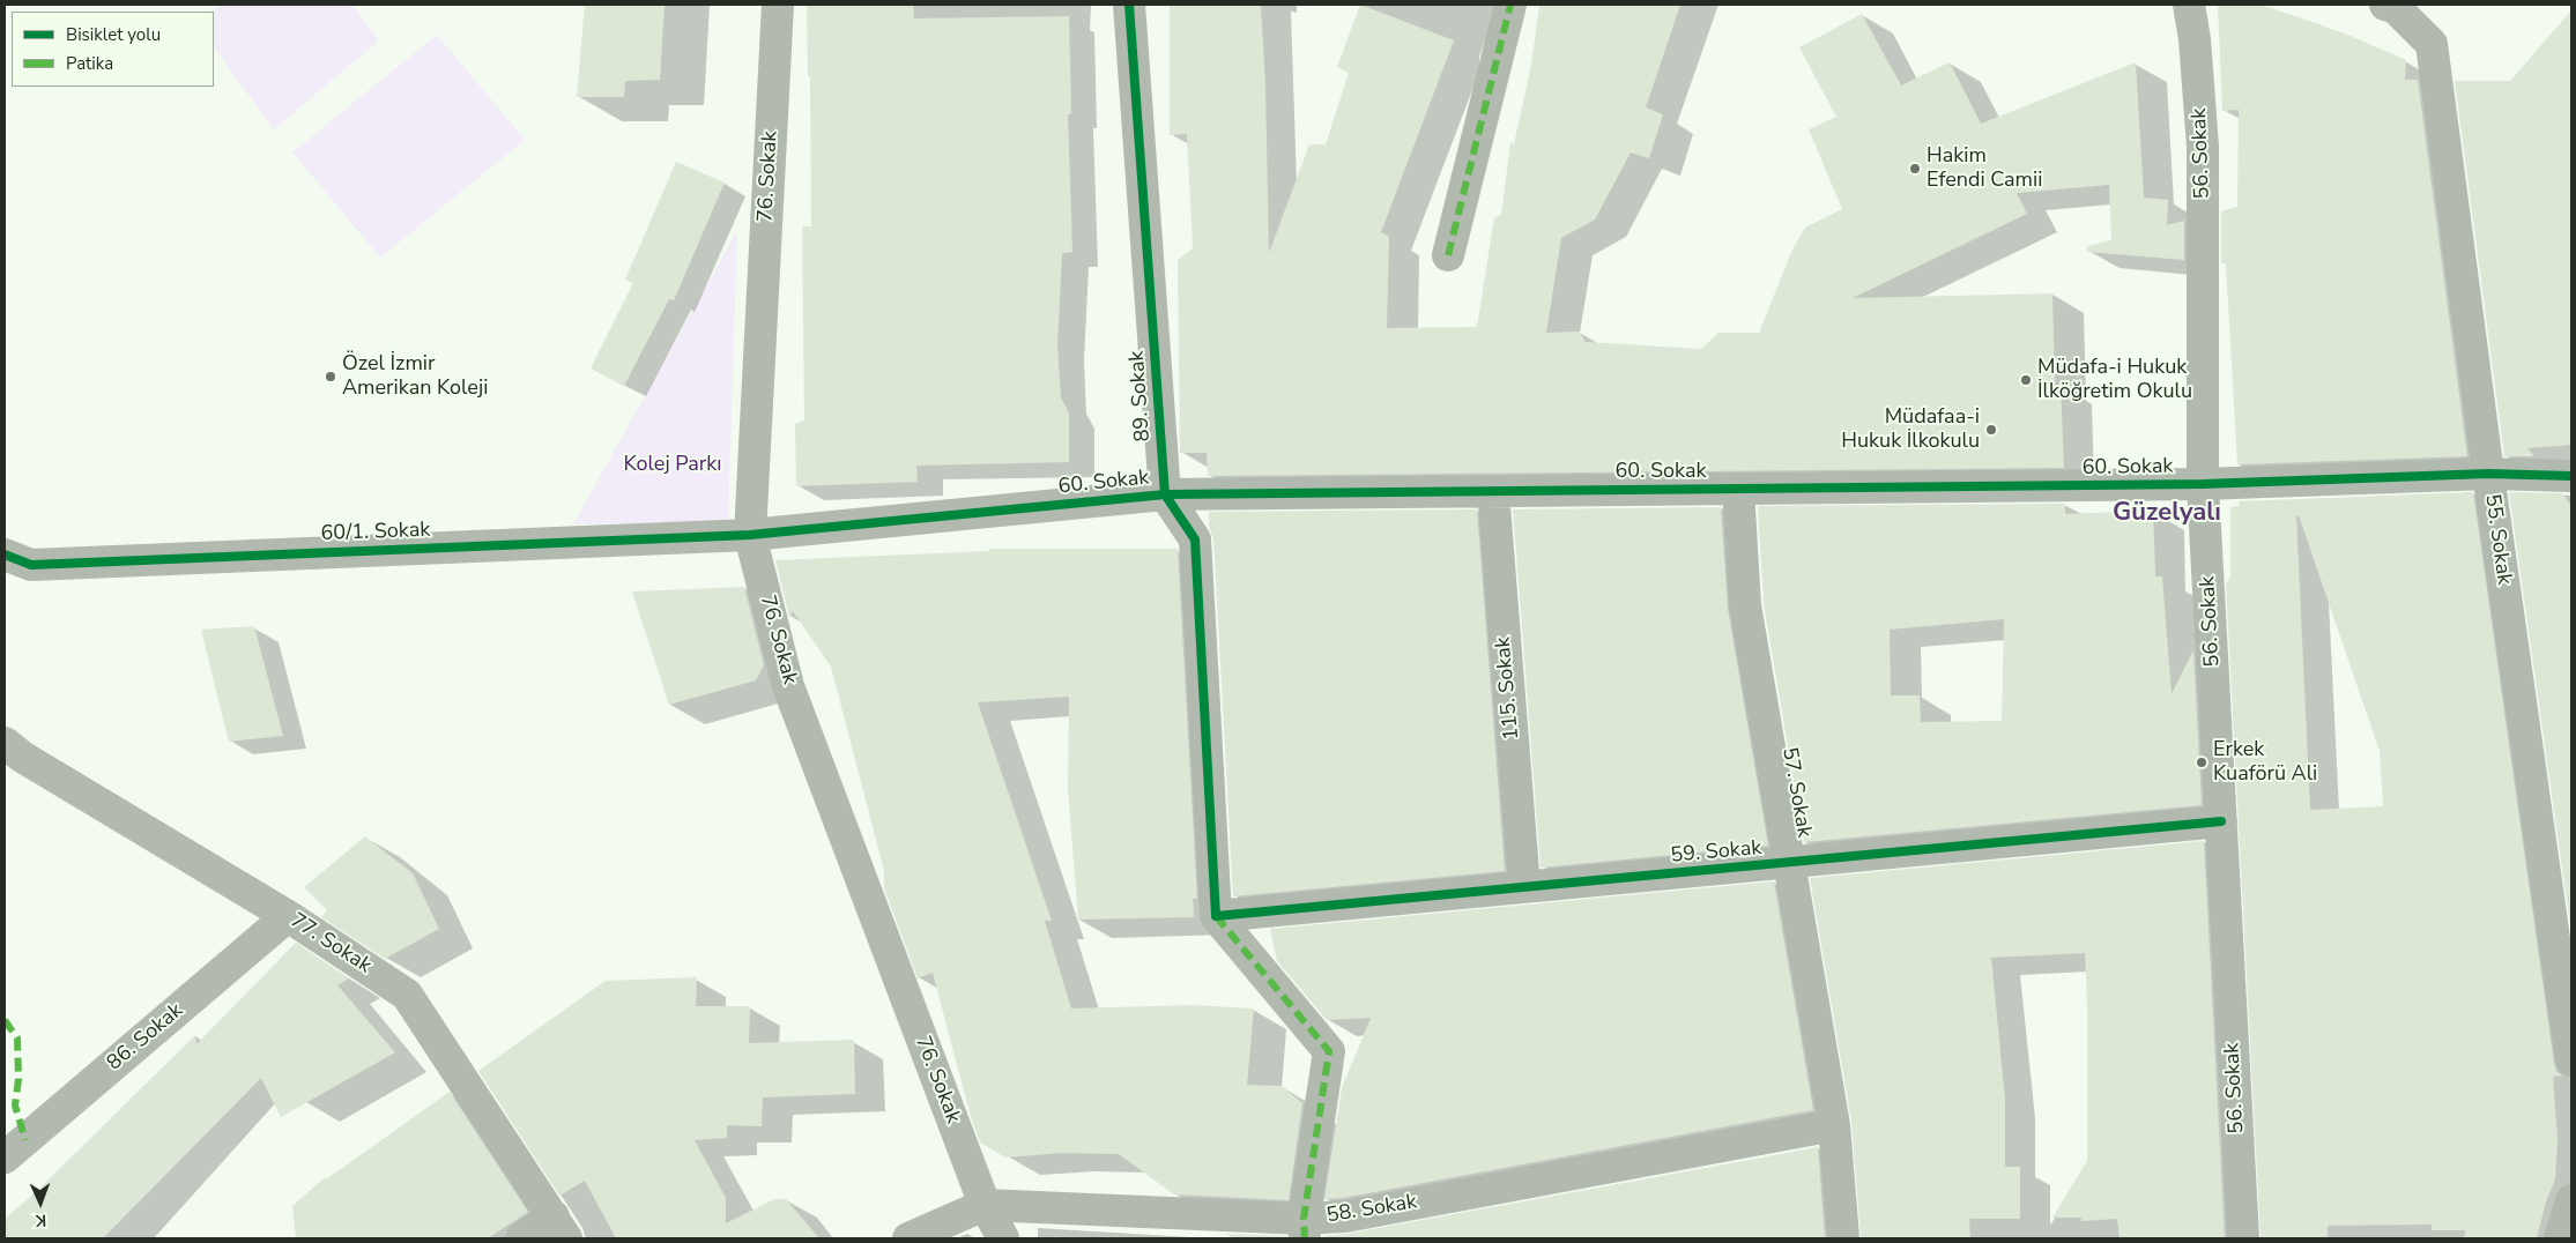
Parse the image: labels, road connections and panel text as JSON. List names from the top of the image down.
{
  "streets": {
    "street": [
      "56. Sokak",
      "76. Sokak",
      "89. Sokak",
      "60. Sokak",
      "60/1. Sokak",
      "55. Sokak",
      "115. Sokak",
      "57. Sokak",
      "59. Sokak",
      "77. Sokak",
      "86. Sokak",
      "58. Sokak"
    ]
  },
  "crossings": [
    ["56. Sokak", "60. Sokak"],
    ["56. Sokak", "59. Sokak"],
    ["76. Sokak", "60. Sokak"],
    ["76. Sokak", "60/1. Sokak"],
    ["76. Sokak", "58. Sokak"],
    ["89. Sokak", "60. Sokak"],
    ["89. Sokak", "59. Sokak"],
    ["60. Sokak", "60/1. Sokak"],
    ["60. Sokak", "55. Sokak"],
    ["60. Sokak", "115. Sokak"],
    ["60. Sokak", "57. Sokak"],
    ["115. Sokak", "59. Sokak"],
    ["57. Sokak", "59. Sokak"],
    ["57. Sokak", "58. Sokak"],
    ["77. Sokak", "86. Sokak"]
  ],
  "districts": ["Güzelyalı"],
  "parks": ["Kolej Parkı"],
  "places": [
    "Hakim Efendi Camii",
    "Özel İzmir Amerikan Koleji",
    "Müdafa-i Hukuk İlköğretim Okulu",
    "Müdafaa-i Hukuk İlkokulu",
    "Erkek Kuaförü Ali"
  ],
  "legend": ["Bisiklet yolu", "Patika"],
  "north": "bottom"
}
